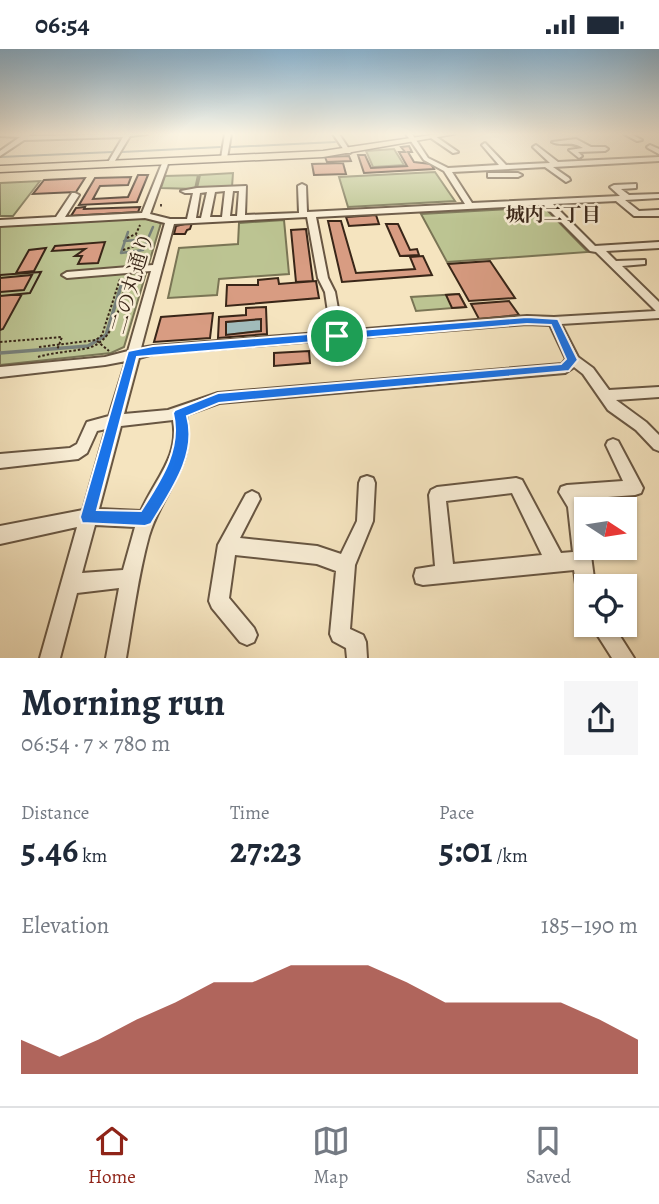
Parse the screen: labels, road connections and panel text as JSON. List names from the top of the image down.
{
  "streets": {
    "street": ["二の丸通り"]
  },
  "districts": ["城内二丁目"],
  "north": "right",
  "page": {
    "status": "06:54",
    "heading": ["Morning run", "06:54 · 7 × 780 m"],
    "stats": [
      ["Distance", "5.46 km"],
      ["Time", "27:23"],
      ["Pace", "5:01 /km"]
    ],
    "chart": ["Elevation", "185–190 m"],
    "tabs": ["Home", "Map", "Saved"]
  }
}
